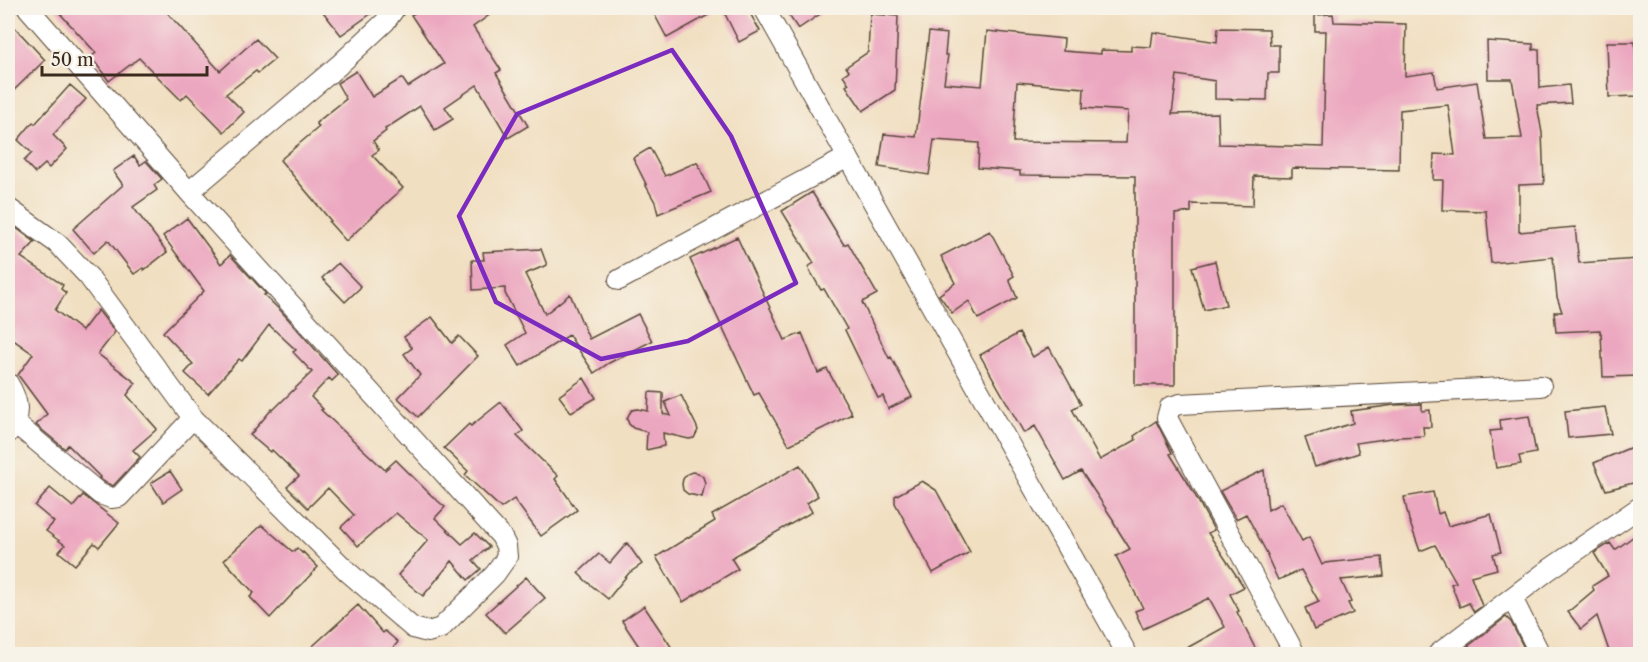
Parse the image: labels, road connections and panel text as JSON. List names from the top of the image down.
{
  "scale_bar": "50 m"
}
